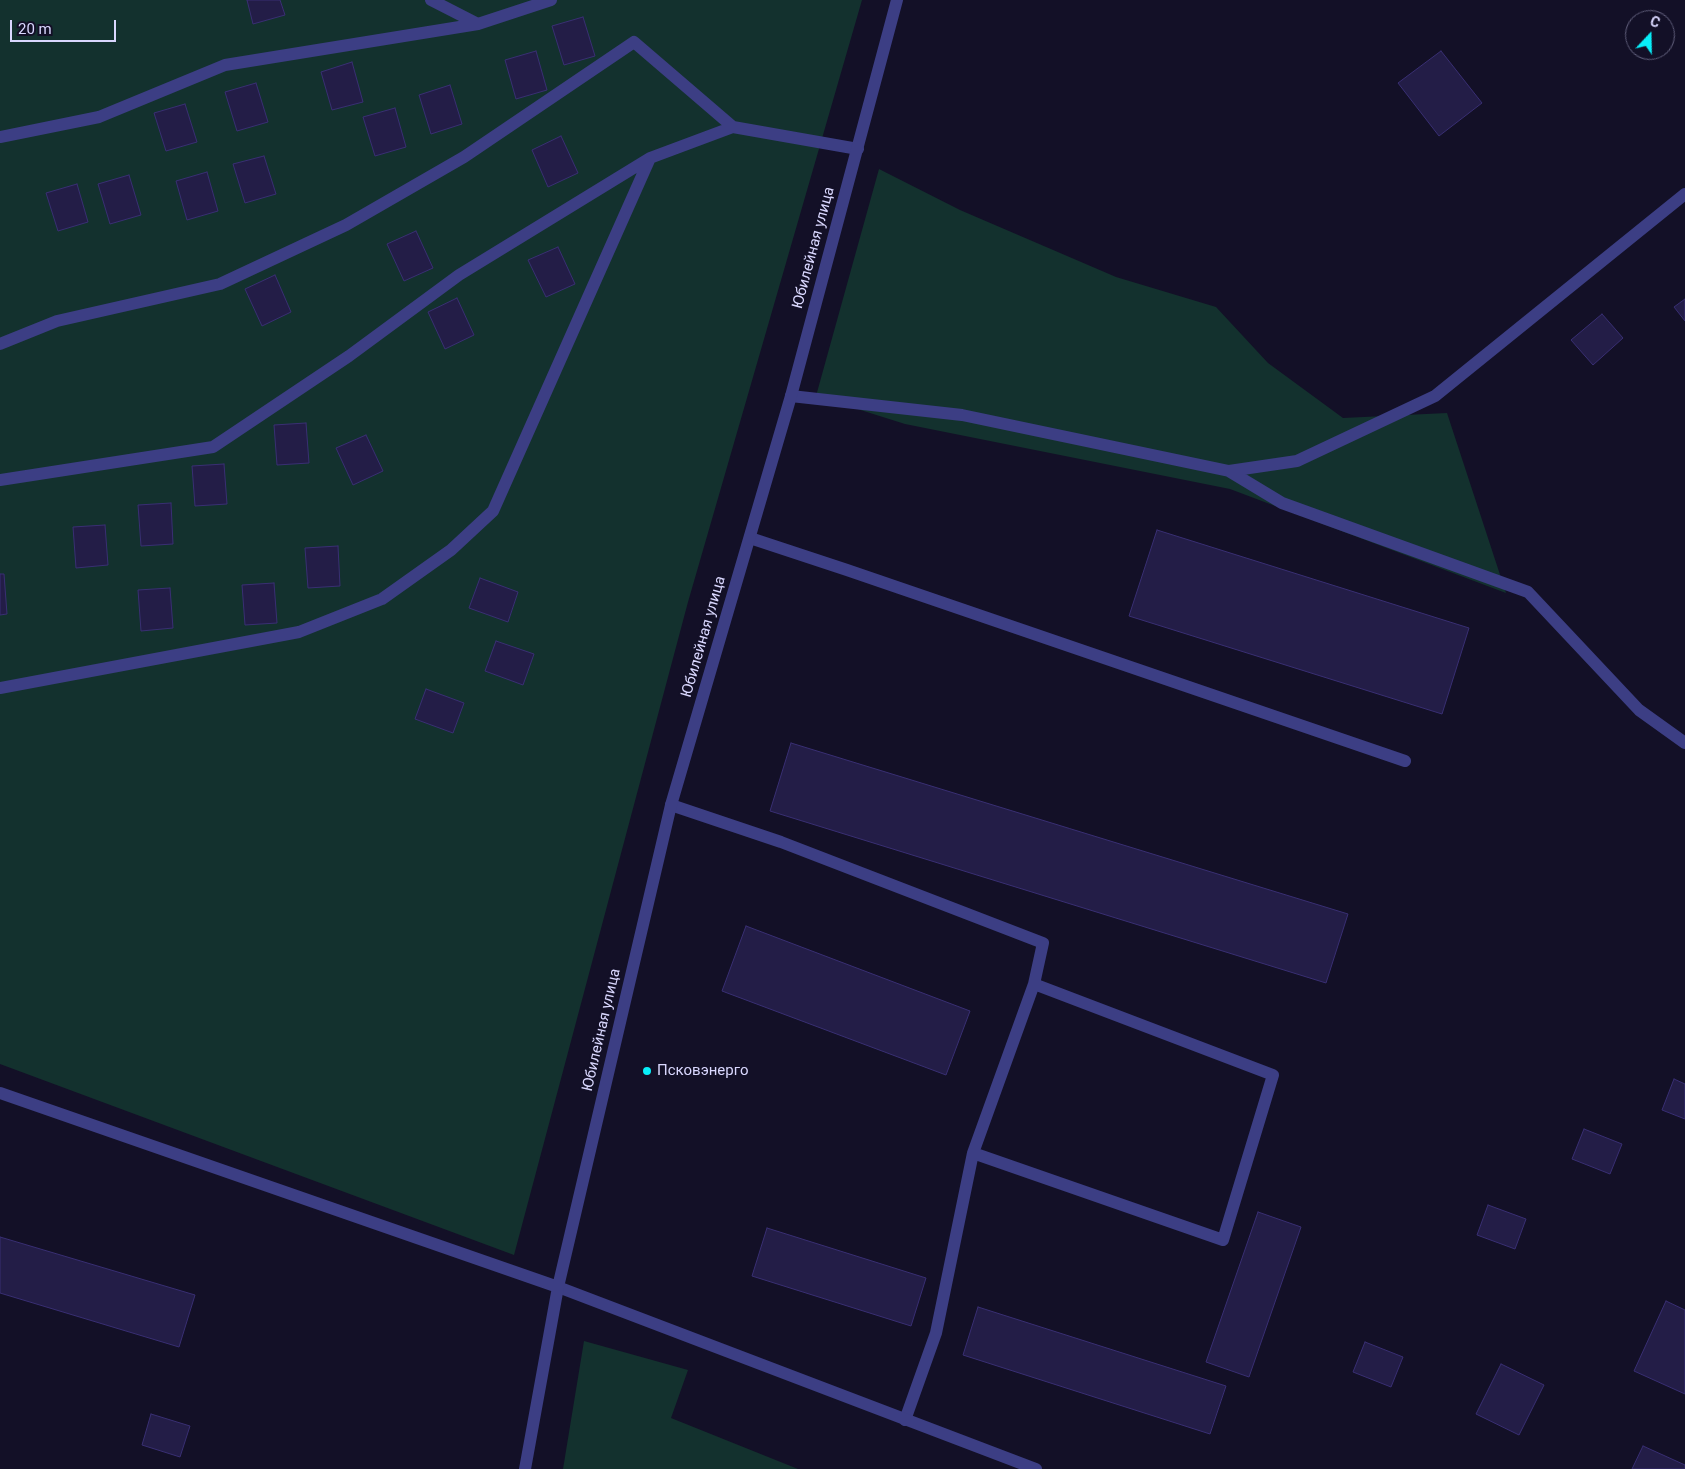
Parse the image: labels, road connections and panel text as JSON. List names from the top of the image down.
{
  "streets": {
    "street": ["Юбилейная улица"]
  },
  "places": ["Псковэнерго"],
  "scale_bar": "20 m",
  "north": "top"
}
